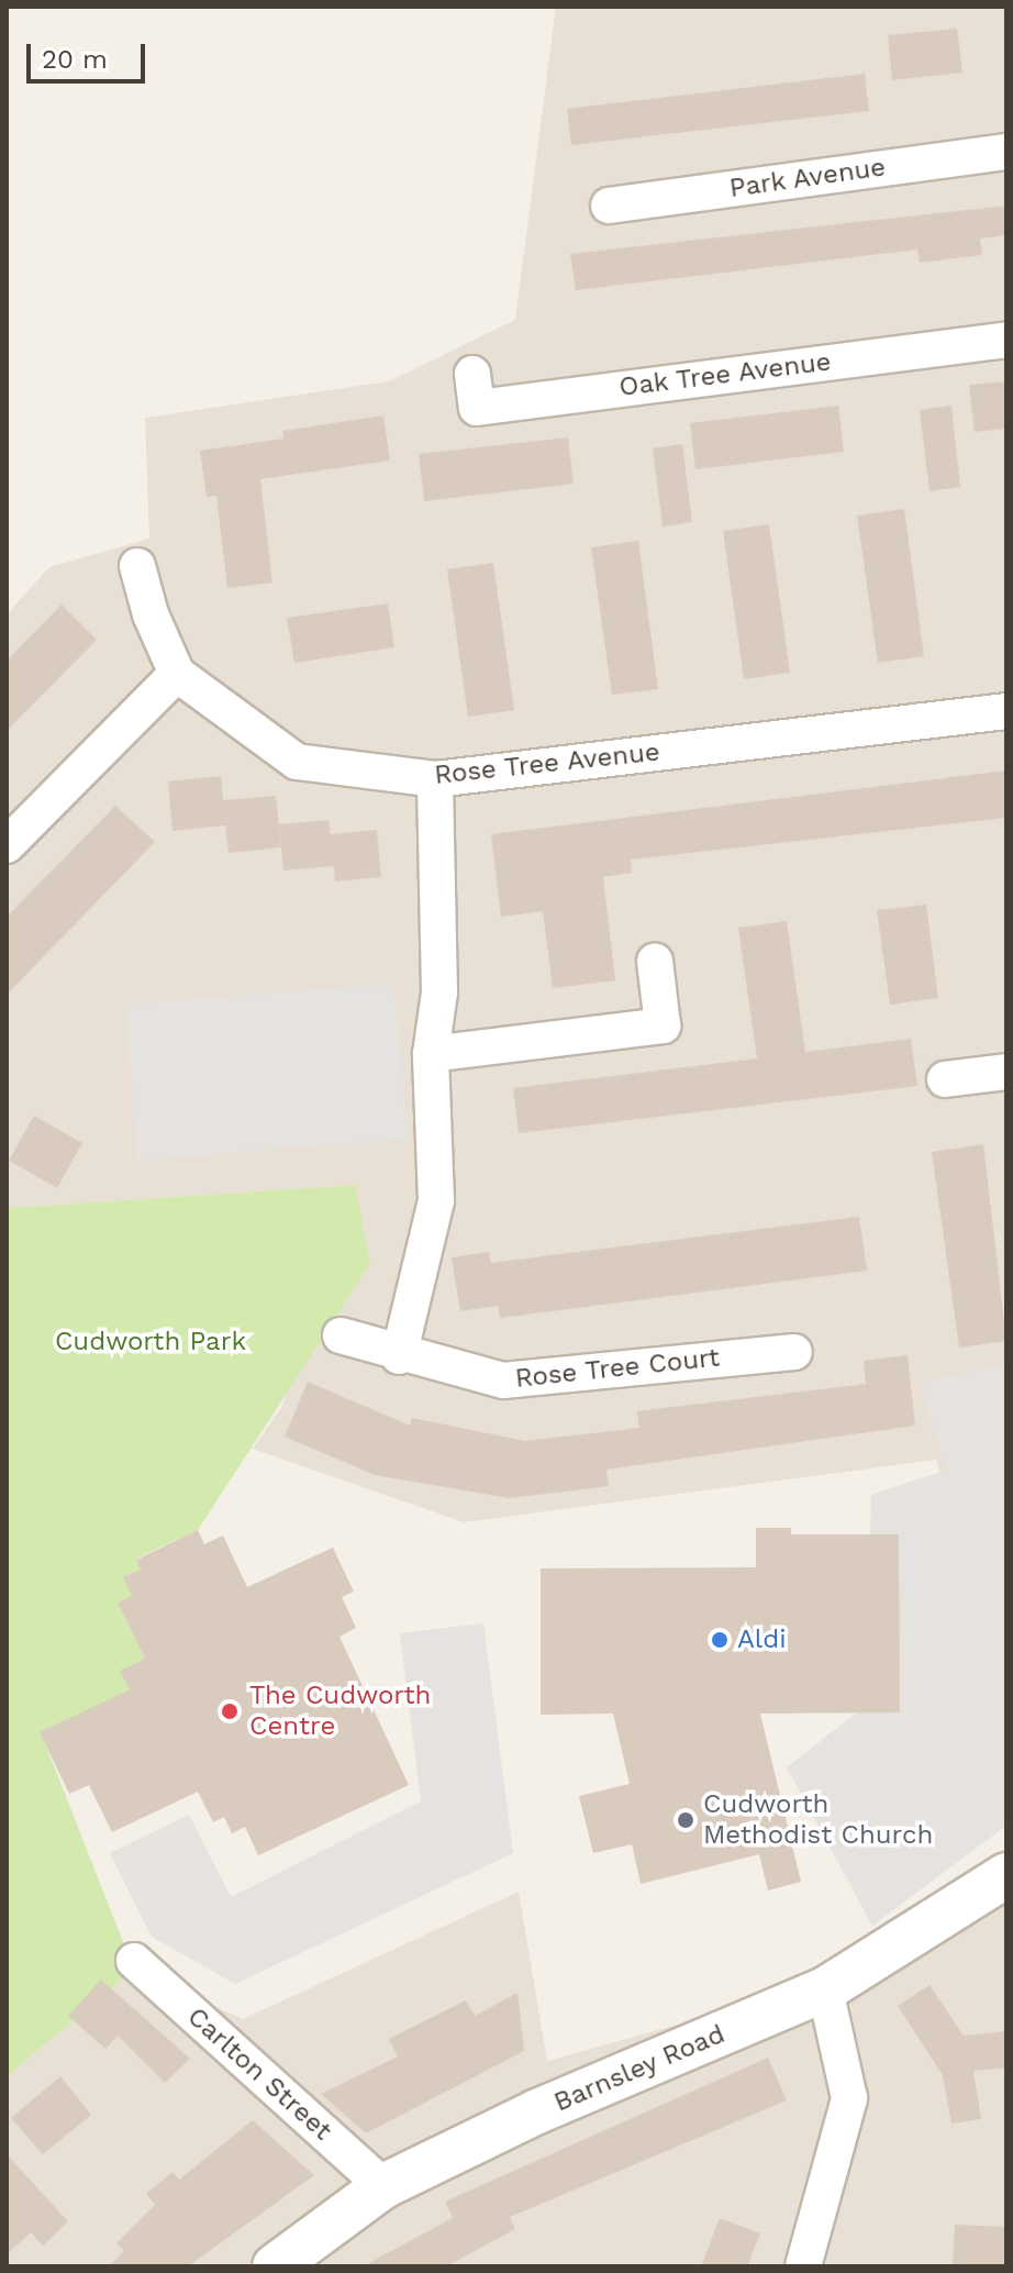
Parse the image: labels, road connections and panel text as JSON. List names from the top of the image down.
{
  "streets": {
    "street": [
      "Park Avenue",
      "Oak Tree Avenue",
      "Rose Tree Avenue",
      "Rose Tree Court",
      "Barnsley Road",
      "Carlton Street"
    ]
  },
  "crossings": [
    ["Barnsley Road", "Carlton Street"]
  ],
  "parks": ["Cudworth Park"],
  "places": ["Aldi", "The Cudworth Centre", "Cudworth Methodist Church"],
  "scale_bar": "20 m"
}
